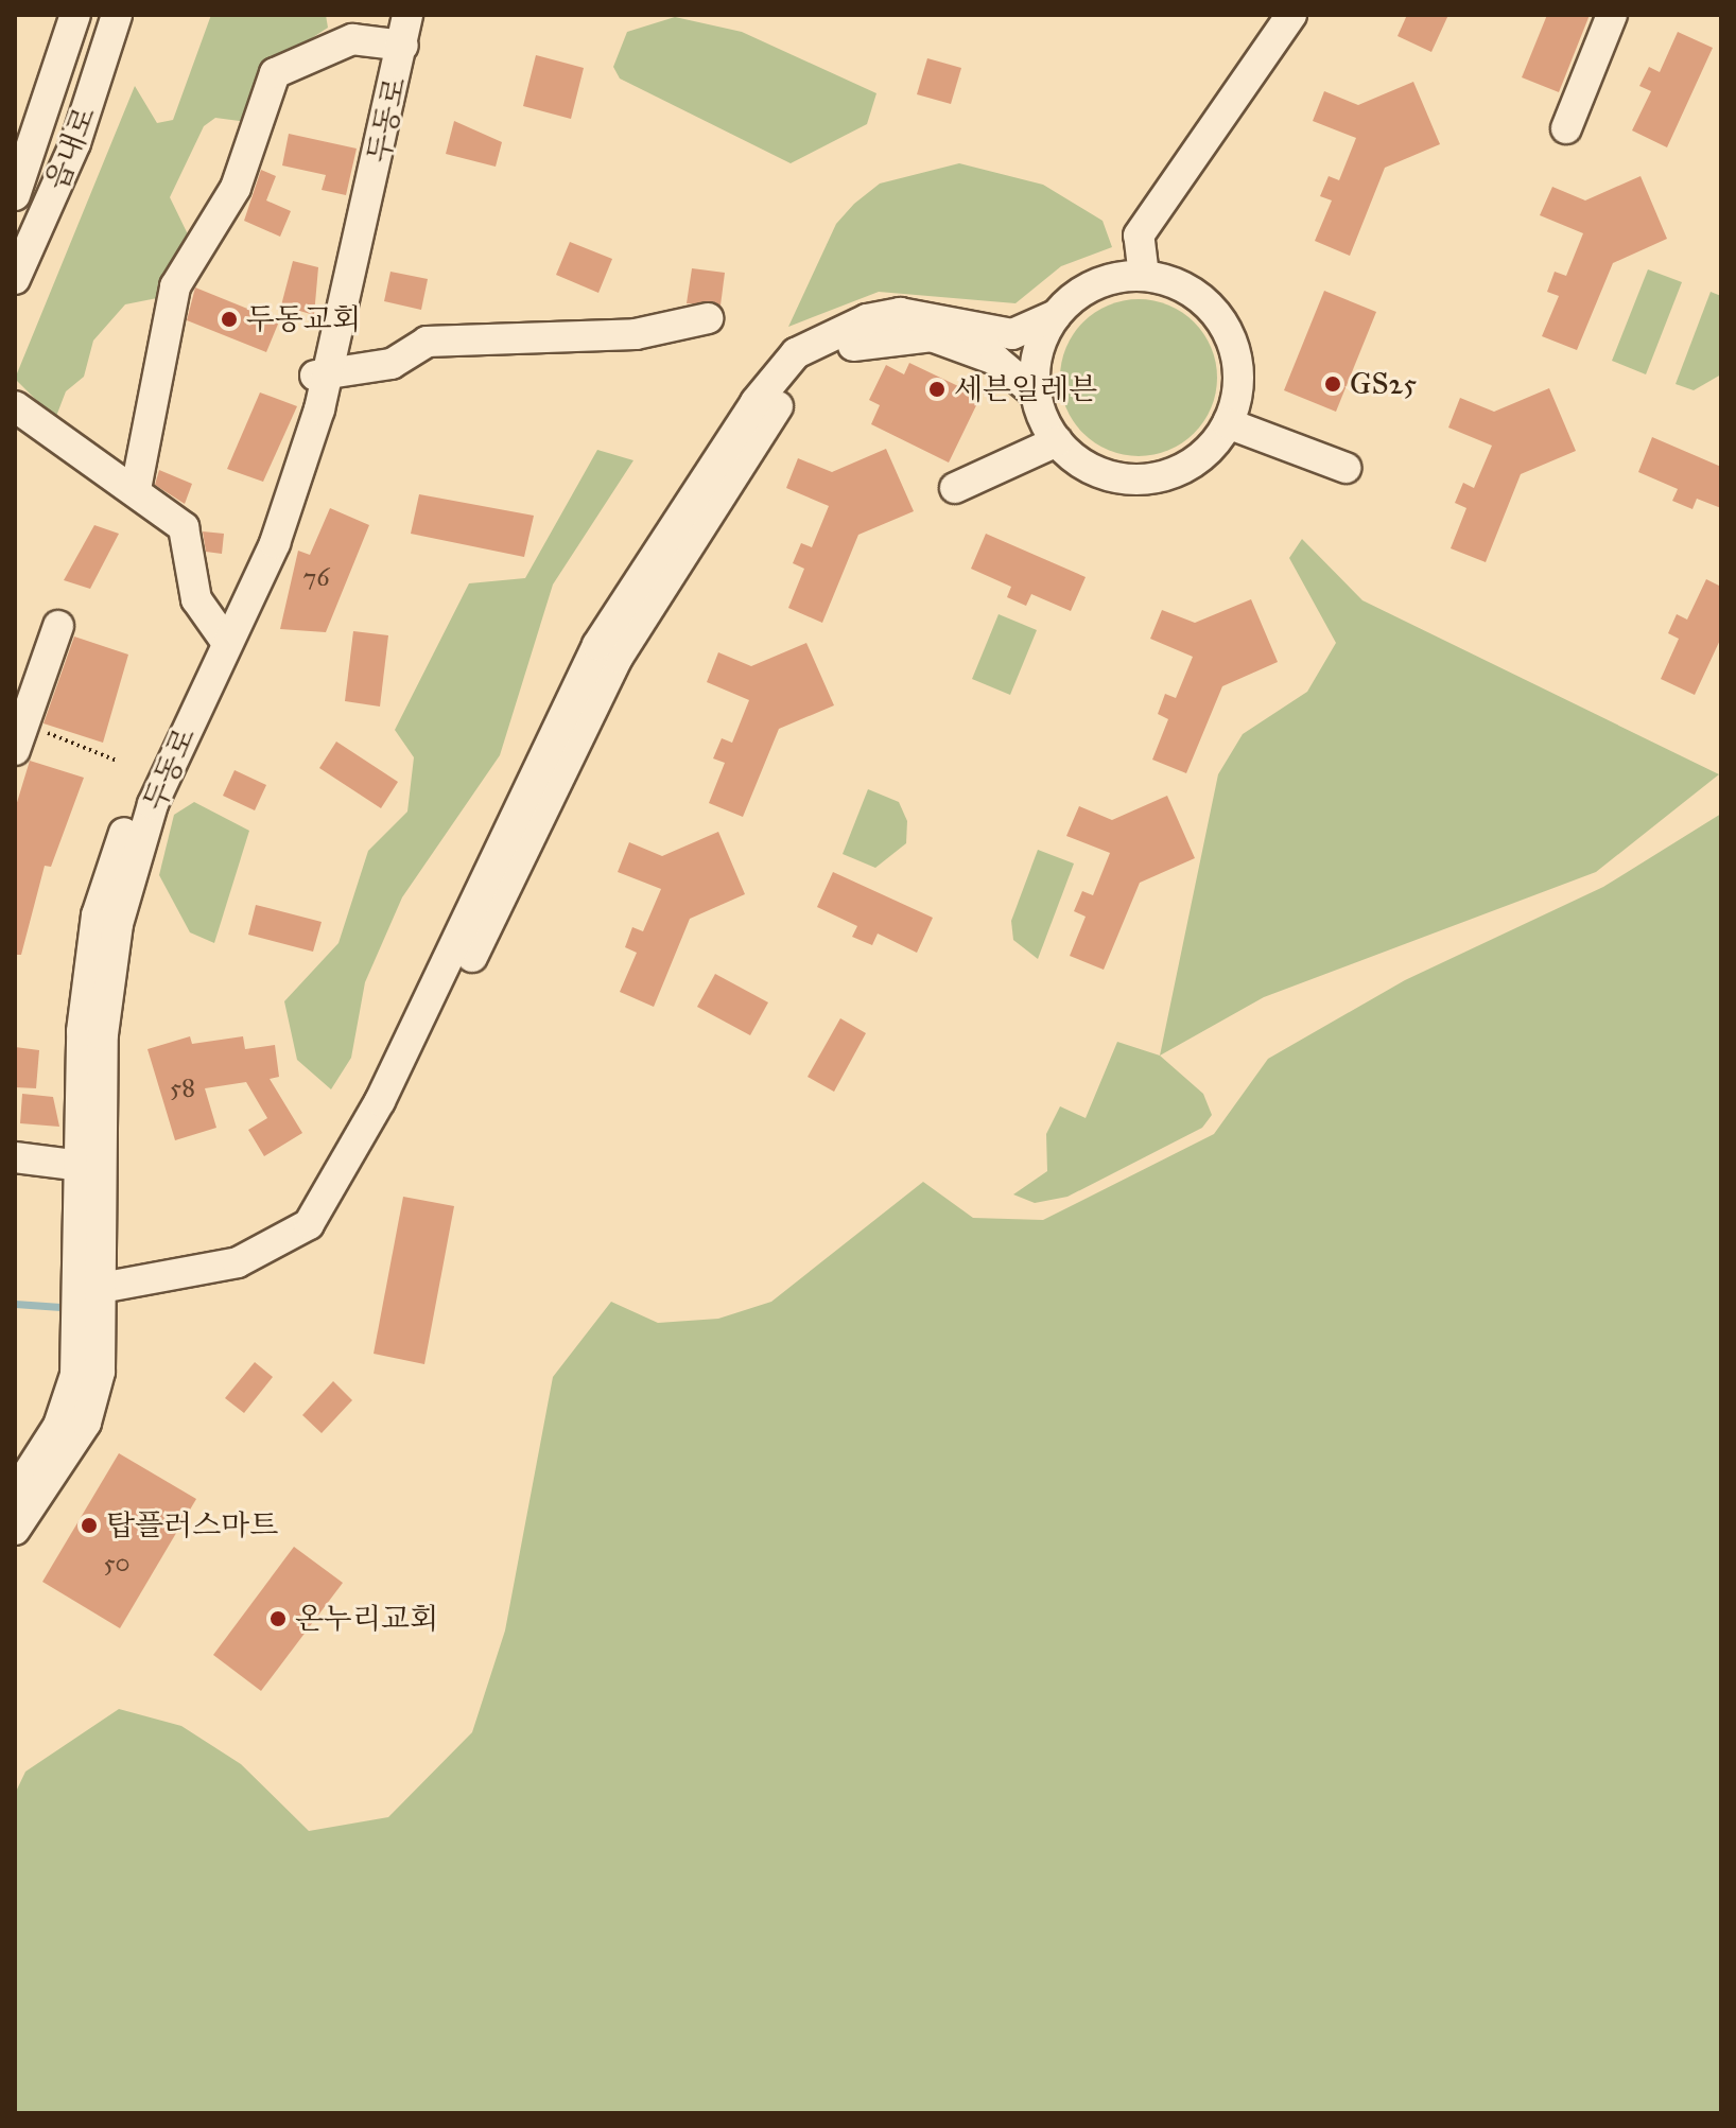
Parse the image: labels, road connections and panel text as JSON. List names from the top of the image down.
{
  "streets": {
    "street": ["두동로", "읍내로"]
  },
  "places": [
    "두동교회",
    "GS25",
    "세븐일레븐",
    "탑플러스마트",
    "온누리교회"
  ],
  "house_numbers": ["76", "58", "50"]
}
